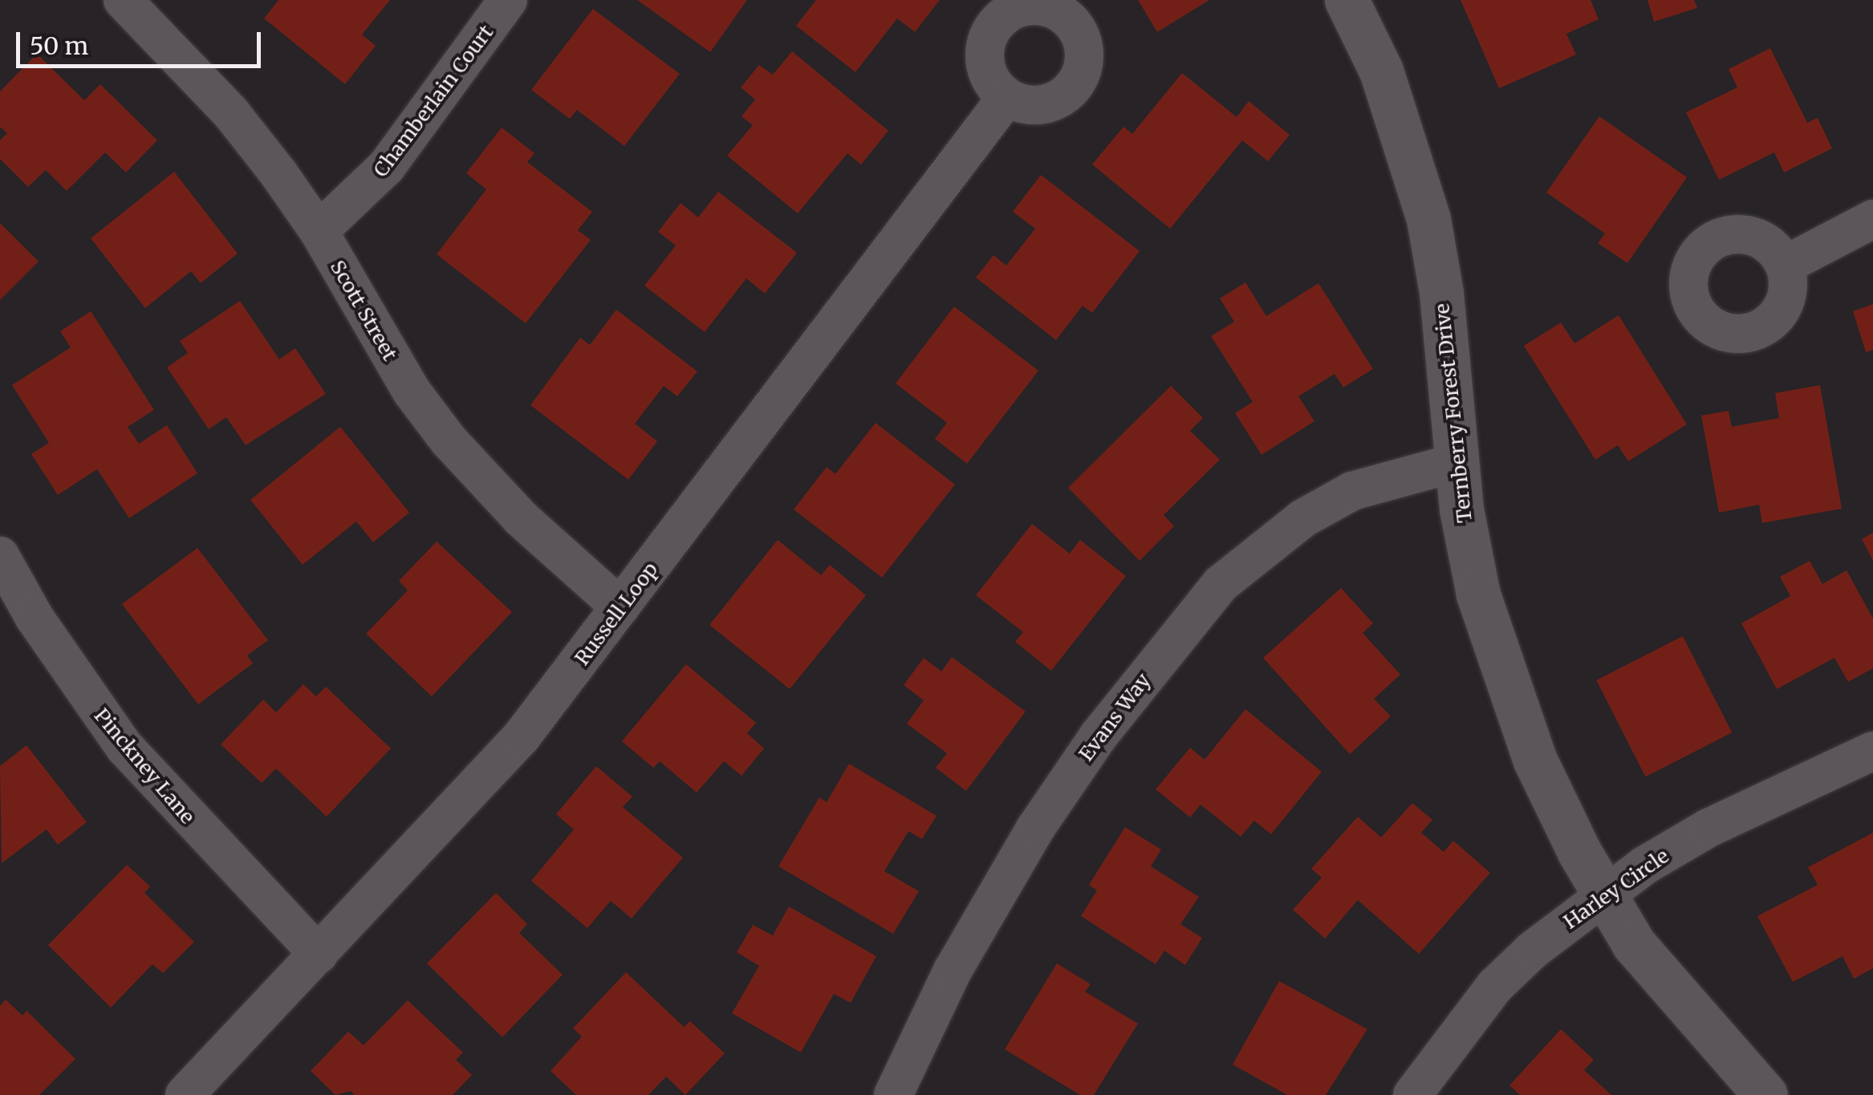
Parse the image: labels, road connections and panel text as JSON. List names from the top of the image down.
{
  "streets": {
    "street": [
      "Chamberlain Court",
      "Scott Street",
      "Ternberry Forest Drive",
      "Russell Loop",
      "Evans Way",
      "Pinckney Lane",
      "Harley Circle"
    ]
  },
  "crossings": [
    ["Chamberlain Court", "Scott Street"],
    ["Scott Street", "Russell Loop"],
    ["Ternberry Forest Drive", "Evans Way"],
    ["Ternberry Forest Drive", "Harley Circle"],
    ["Russell Loop", "Pinckney Lane"]
  ],
  "scale_bar": "50 m"
}
